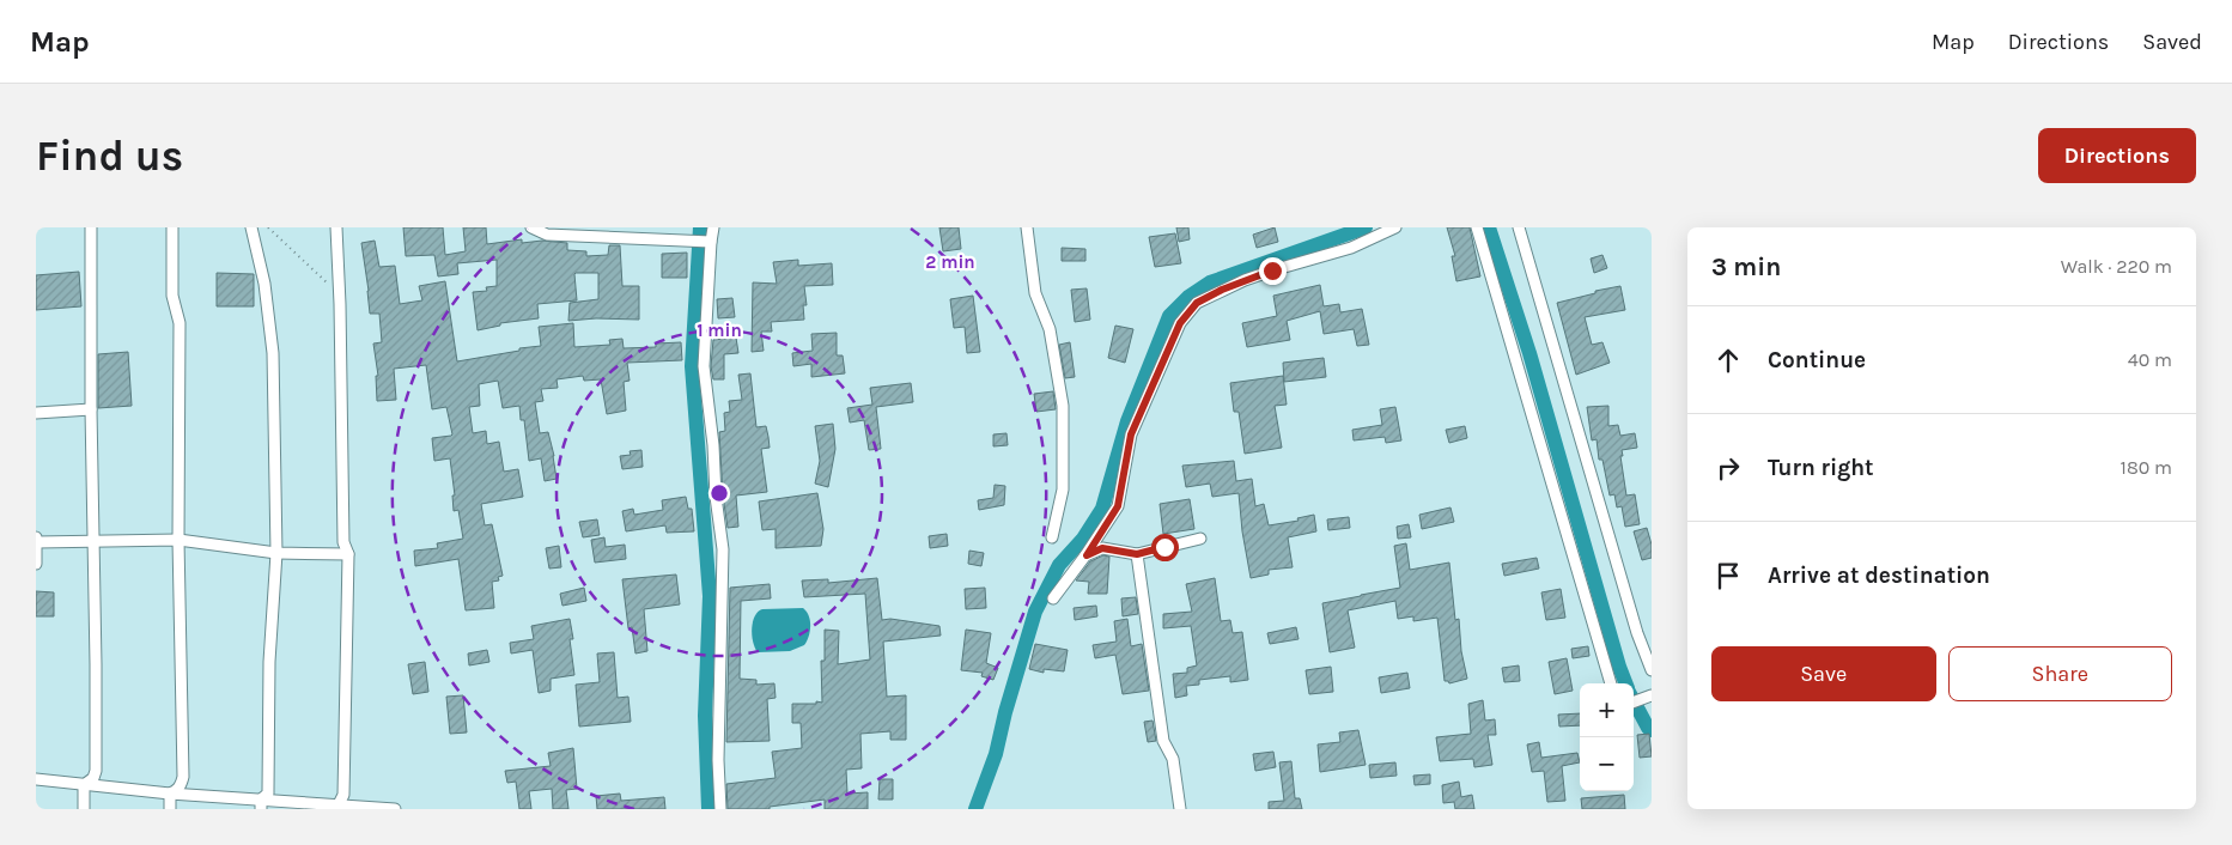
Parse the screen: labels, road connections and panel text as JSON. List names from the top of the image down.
{
  "page": {
    "header": "Map",
    "nav": ["Map", "Directions", "Saved"],
    "buttons": [
      "Directions",
      ["Save", "Share"]
    ],
    "title": "Find us",
    "heading": ["3 min", "Walk · 220 m"],
    "list": [
      ["Continue", "40 m"],
      ["Turn right", "180 m"],
      "Arrive at destination"
    ],
    "map_buttons": ["+", "−"]
  },
  "rings": ["2 min", "1 min"]
}
